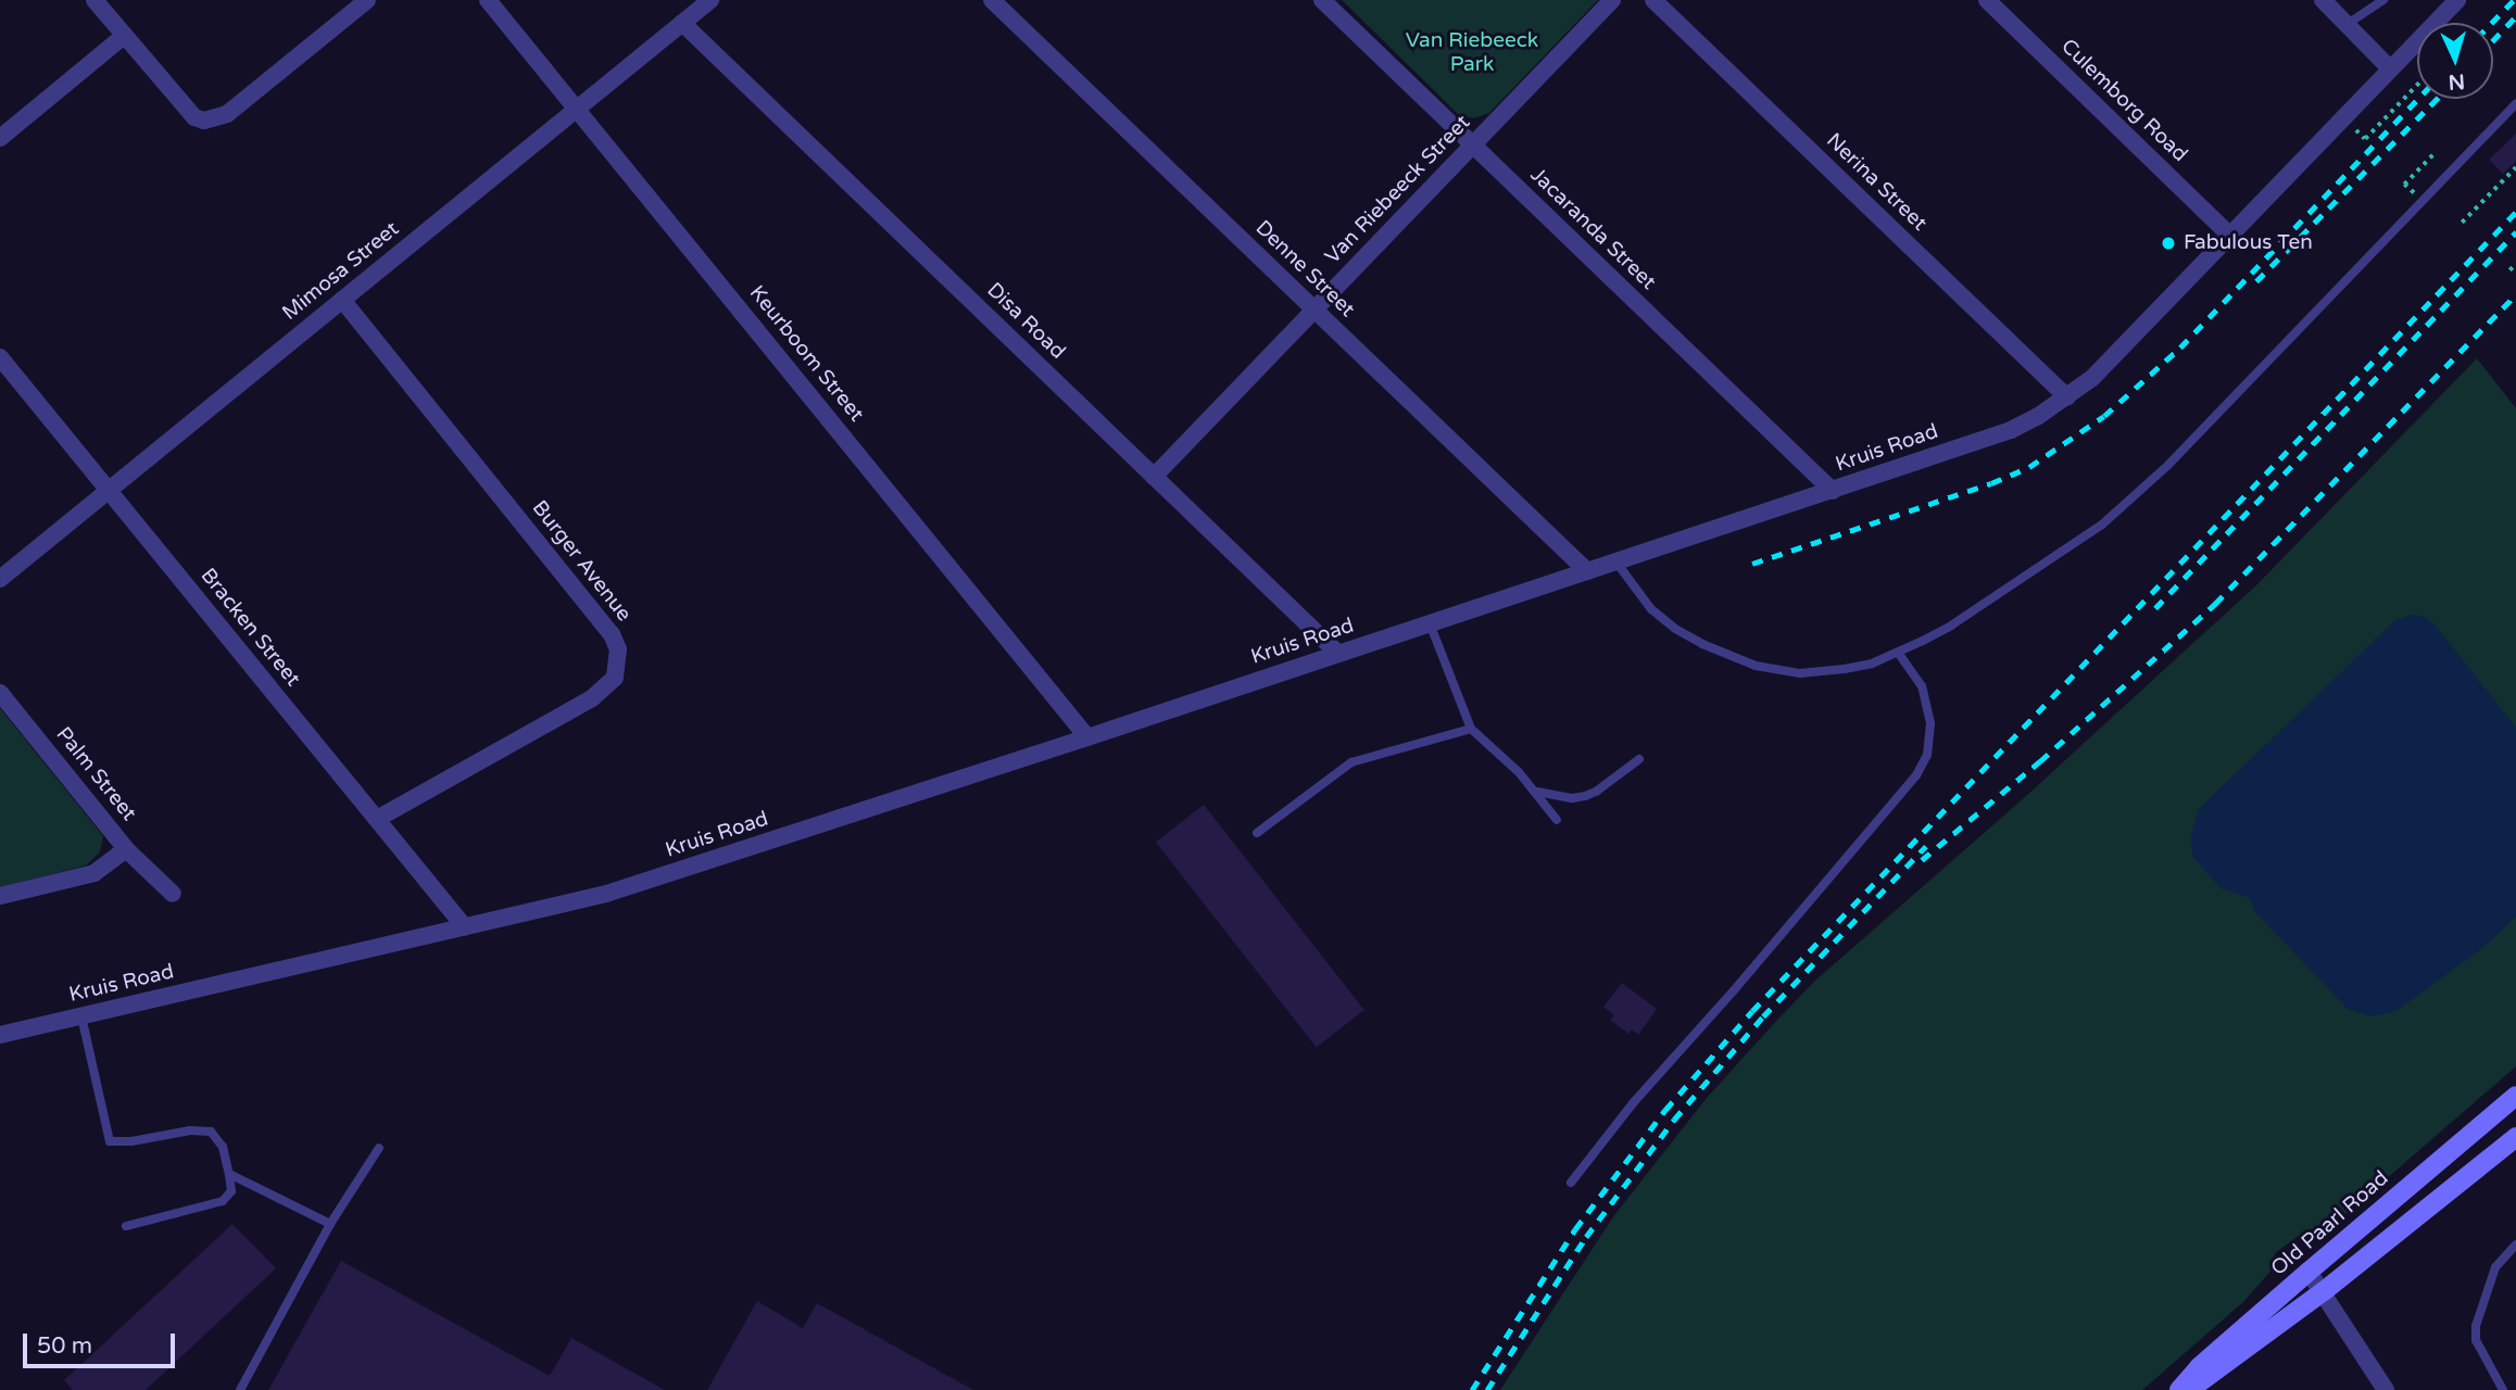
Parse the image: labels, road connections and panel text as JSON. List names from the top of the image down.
{
  "streets": {
    "main road": ["Old Paarl Road"],
    "street": [
      "Culemborg Road",
      "Nerina Street",
      "Van Riebeeck Street",
      "Jacaranda Street",
      "Denne Street",
      "Mimosa Street",
      "Disa Road",
      "Keurboom Street",
      "Kruis Road",
      "Burger Avenue",
      "Bracken Street",
      "Palm Street"
    ]
  },
  "crossings": [
    ["Culemborg Road", "Kruis Road"],
    ["Nerina Street", "Kruis Road"],
    ["Van Riebeeck Street", "Jacaranda Street"],
    ["Van Riebeeck Street", "Denne Street"],
    ["Van Riebeeck Street", "Disa Road"],
    ["Jacaranda Street", "Kruis Road"],
    ["Denne Street", "Kruis Road"],
    ["Mimosa Street", "Disa Road"],
    ["Mimosa Street", "Keurboom Street"],
    ["Mimosa Street", "Burger Avenue"],
    ["Mimosa Street", "Bracken Street"],
    ["Disa Road", "Kruis Road"],
    ["Keurboom Street", "Kruis Road"],
    ["Kruis Road", "Bracken Street"],
    ["Burger Avenue", "Bracken Street"]
  ],
  "parks": ["Van Riebeeck Park"],
  "places": ["Fabulous Ten"],
  "scale_bar": "50 m",
  "north": "bottom"
}
